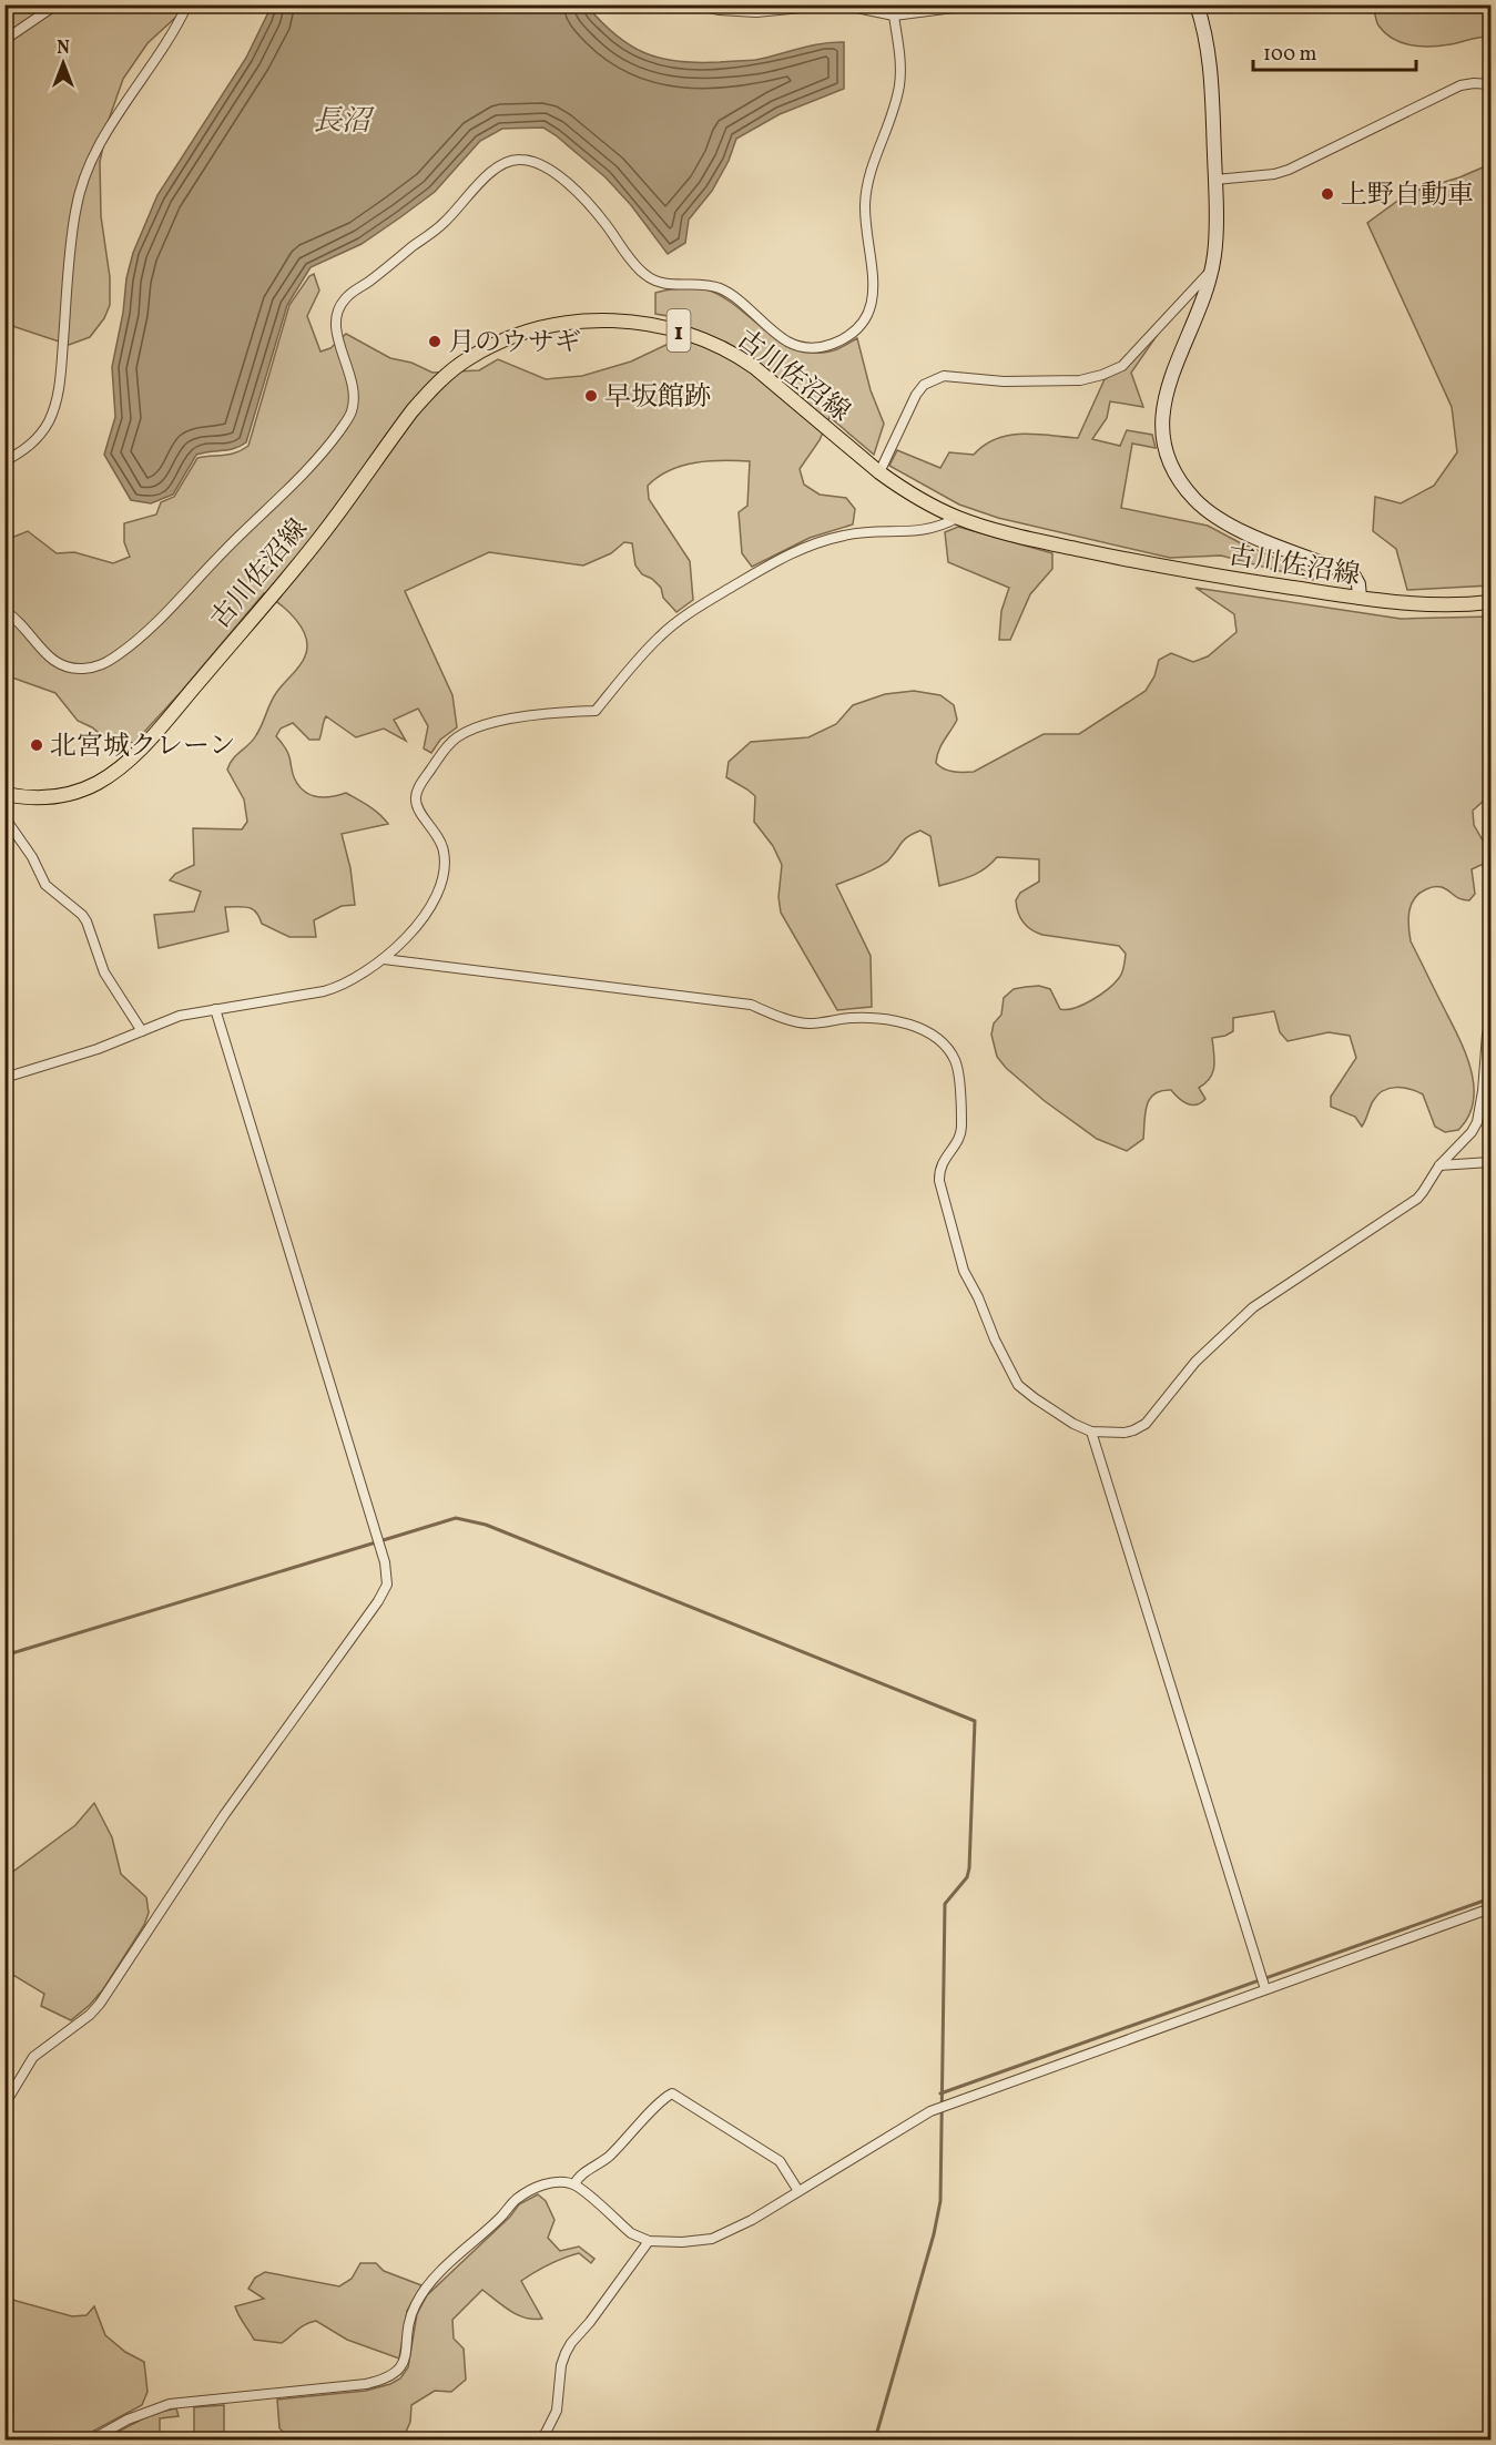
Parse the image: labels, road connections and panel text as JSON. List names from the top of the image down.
{
  "streets": {
    "main road": ["1", "古川佐沼線"]
  },
  "water": ["長沼"],
  "places": [
    "上野自動車",
    "月のウサギ",
    "早坂館跡",
    "北宮城クレーン"
  ],
  "scale_bar": "100 m",
  "north": "top"
}
